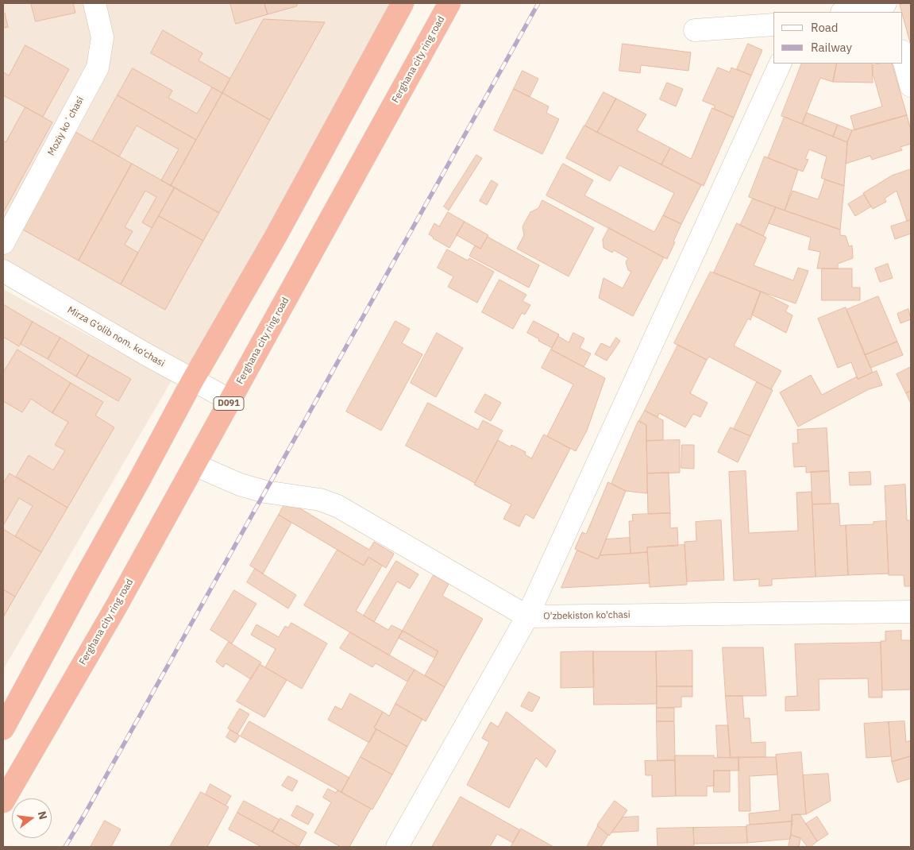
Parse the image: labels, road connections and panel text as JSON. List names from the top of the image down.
{
  "streets": {
    "highway": ["Ferghana city ring road", "D091"],
    "street": ["Moziy koʻchasi", "Mirza G‘olib nom. ko‘chasi", "O'zbekiston ko'chasi"]
  },
  "crossings": [
    ["Ferghana city ring road", "Mirza G‘olib nom. ko‘chasi"]
  ],
  "legend": ["Road", "Railway"],
  "north": "right"
}
